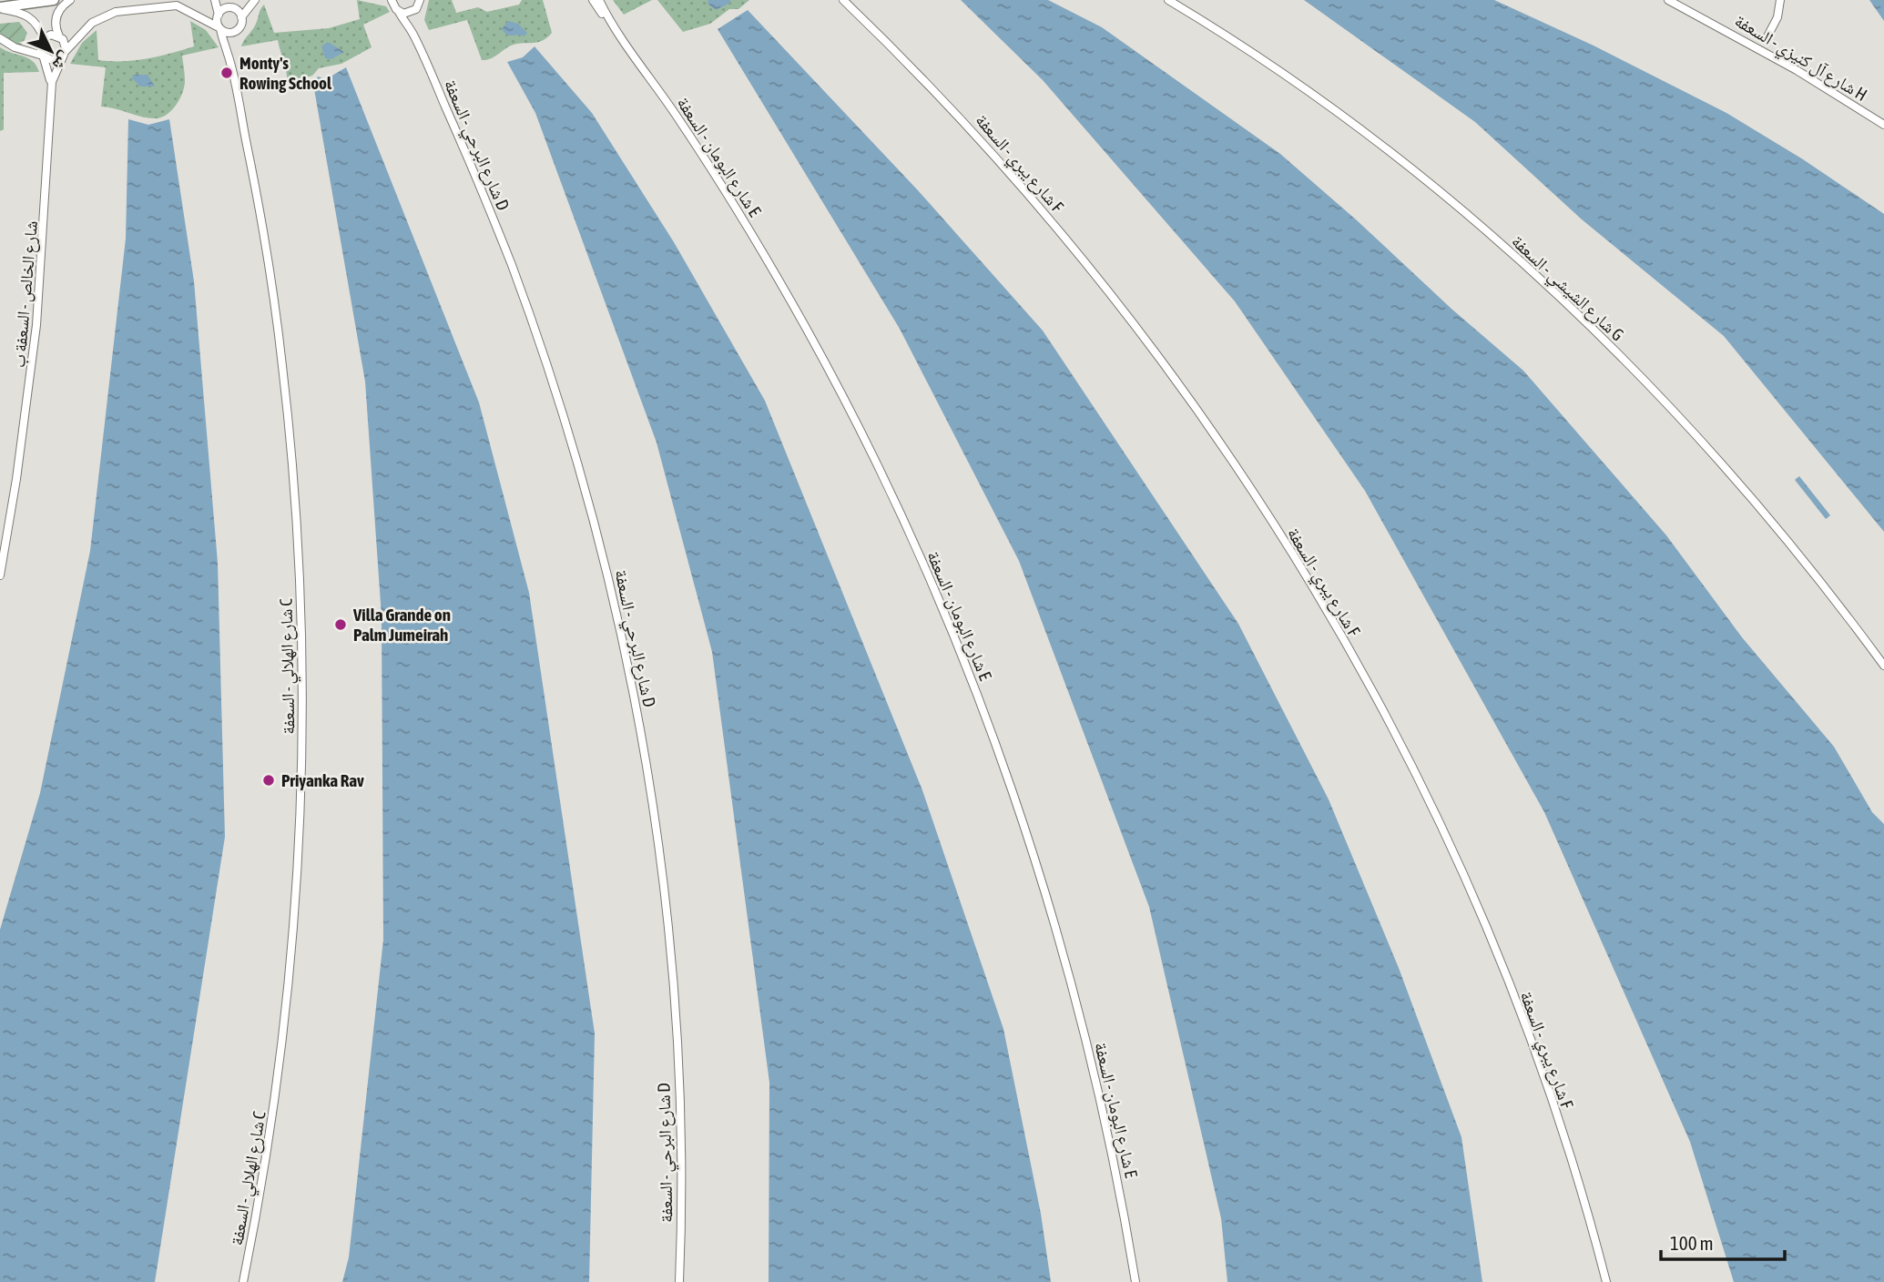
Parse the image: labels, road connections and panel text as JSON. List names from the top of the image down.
{
  "streets": {
    "street": [
      "شارع آل كنيزي - السعفة H",
      "شارع البرحي - السعفة D",
      "شارع البومان - السعفة E",
      "شارع يبري - السعفة F",
      "شارع الشيشي - السعفة G",
      "شارع الخالص - السعفة ب",
      "شارع الهلالي - السعفة C"
    ]
  },
  "places": ["Monty's Rowing School", "Villa Grande on Palm Jumeirah", "Priyanka Rav"],
  "scale_bar": "100 m",
  "north": "bottom right"
}
